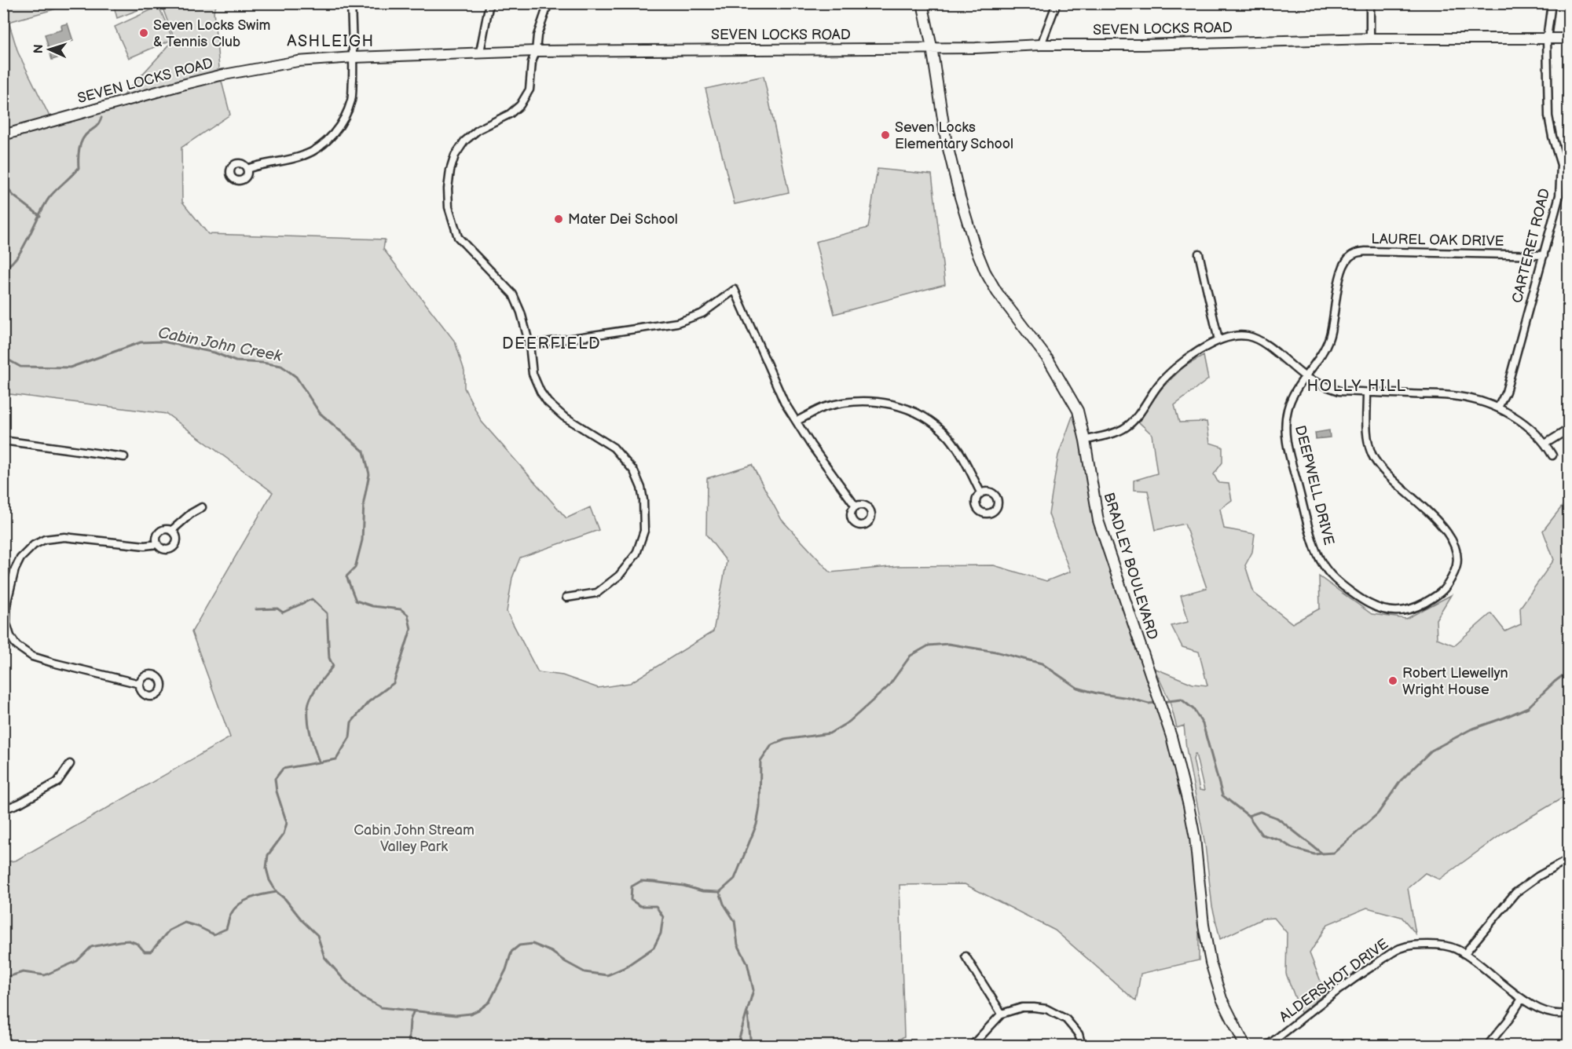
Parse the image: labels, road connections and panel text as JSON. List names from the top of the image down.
{
  "streets": {
    "main road": ["SEVEN LOCKS ROAD", "BRADLEY BOULEVARD"],
    "street": [
      "LAUREL OAK DRIVE",
      "CARTERET ROAD",
      "DEEPWELL DRIVE",
      "ALDERSHOT DRIVE"
    ]
  },
  "crossings": [
    ["SEVEN LOCKS ROAD", "CARTERET ROAD"],
    ["SEVEN LOCKS ROAD", "BRADLEY BOULEVARD"],
    ["LAUREL OAK DRIVE", "CARTERET ROAD"],
    ["LAUREL OAK DRIVE", "DEEPWELL DRIVE"]
  ],
  "districts": ["ASHLEIGH", "DEERFIELD", "HOLLY HILL"],
  "water": ["Cabin John Creek"],
  "parks": ["Cabin John Stream Valley Park"],
  "places": [
    "Seven Locks Swim & Tennis Club",
    "Seven Locks Elementary School",
    "Mater Dei School",
    "Robert Llewellyn Wright House"
  ],
  "north": "left"
}
